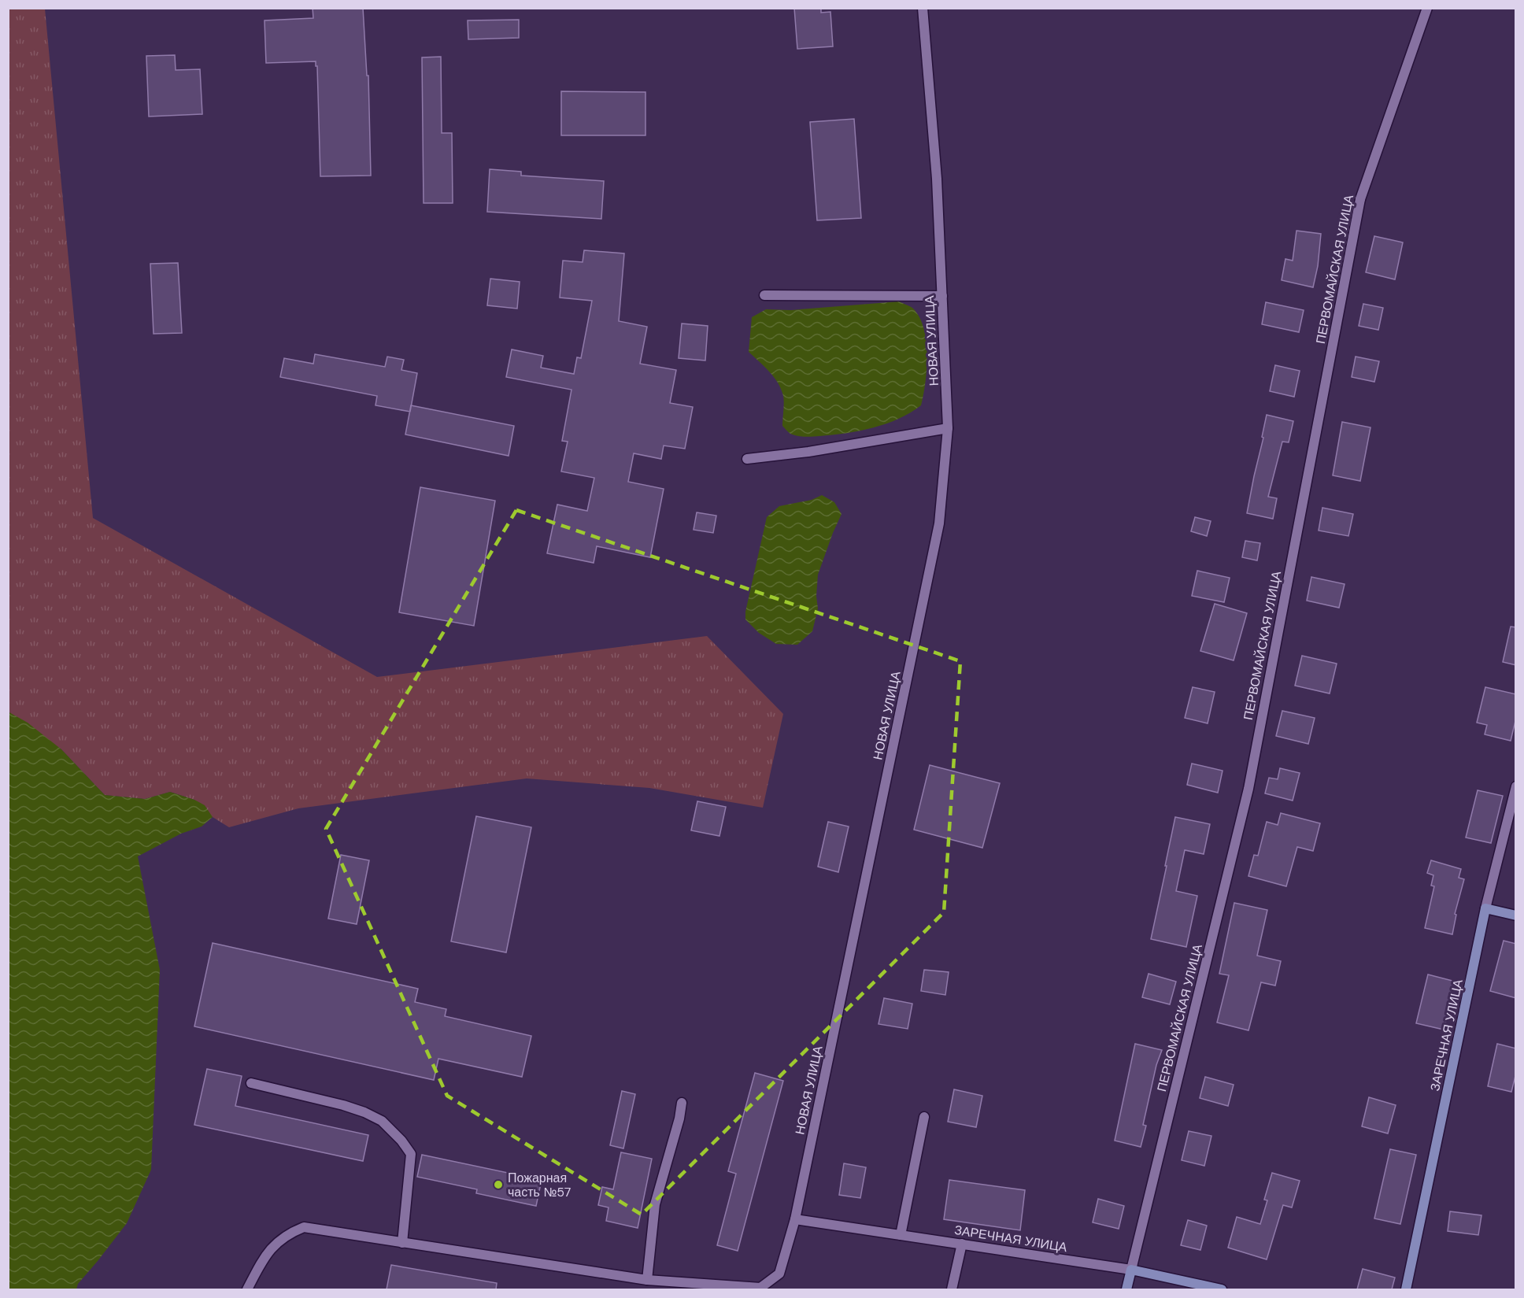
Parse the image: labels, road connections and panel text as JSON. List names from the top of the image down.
{
  "streets": {
    "main road": ["ПЕРВОМАЙСКАЯ УЛИЦА", "ЗАРЕЧНАЯ УЛИЦА"],
    "street": ["НОВАЯ УЛИЦА"]
  },
  "crossings": [
    ["ПЕРВОМАЙСКАЯ УЛИЦА", "ЗАРЕЧНАЯ УЛИЦА"],
    ["НОВАЯ УЛИЦА", "ЗАРЕЧНАЯ УЛИЦА"]
  ],
  "places": ["Пожарная часть №57"]
}
